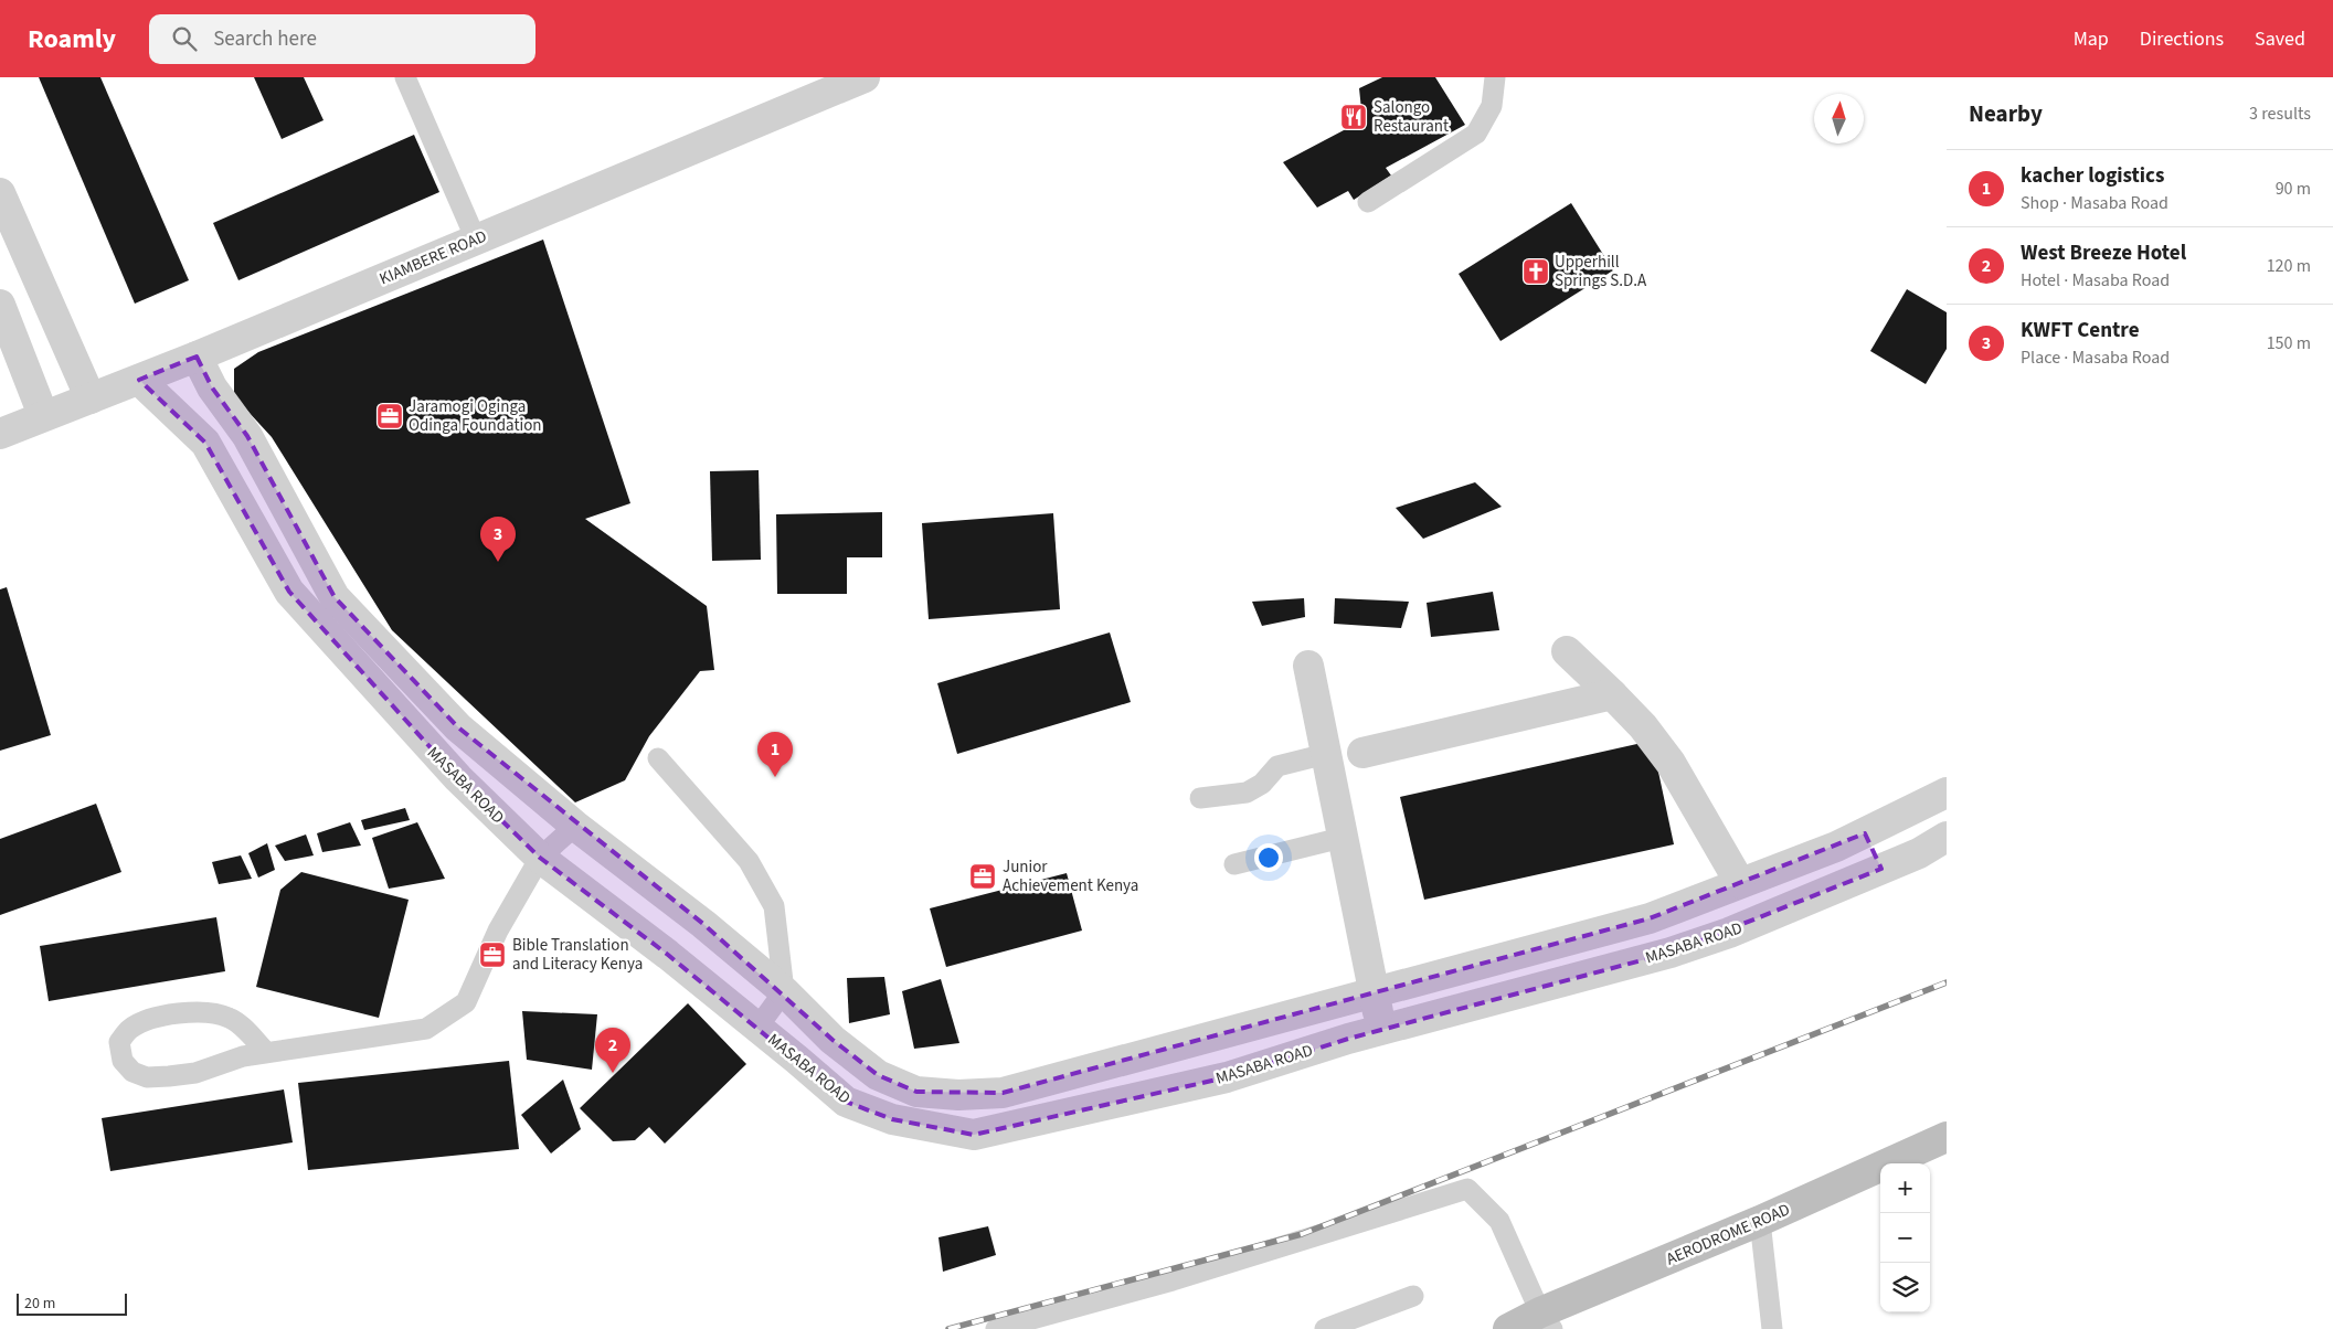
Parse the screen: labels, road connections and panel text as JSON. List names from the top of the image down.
{
  "streets": {
    "main road": ["AERODROME ROAD"],
    "street": ["KIAMBERE ROAD", "MASABA ROAD"]
  },
  "crossings": [
    ["KIAMBERE ROAD", "MASABA ROAD"]
  ],
  "places": {
    "restaurant": ["Salongo Restaurant"],
    "church": ["Upperhill Springs S.D.A"],
    "office": ["Jaramogi Oginga Odinga Foundation", "Junior Achievement Kenya", "Bible Translation and Literacy Kenya"]
  },
  "scale_bar": "20 m",
  "north": "top",
  "page": {
    "header": "Roamly",
    "search": "Search here",
    "nav": ["Map", "Directions", "Saved"],
    "heading": ["Nearby", "3 results"],
    "list": [
      {
        "mark": "1",
        "name": "kacher logistics",
        "note": "Shop · Masaba Road",
        "value": "90 m"
      },
      {
        "mark": "2",
        "name": "West Breeze Hotel",
        "note": "Hotel · Masaba Road",
        "value": "120 m"
      },
      {
        "mark": "3",
        "name": "KWFT Centre",
        "note": "Place · Masaba Road",
        "value": "150 m"
      }
    ],
    "pins": ["3", "1", "2"],
    "map_buttons": ["+", "−"],
    "scale": "20 m"
  }
}
